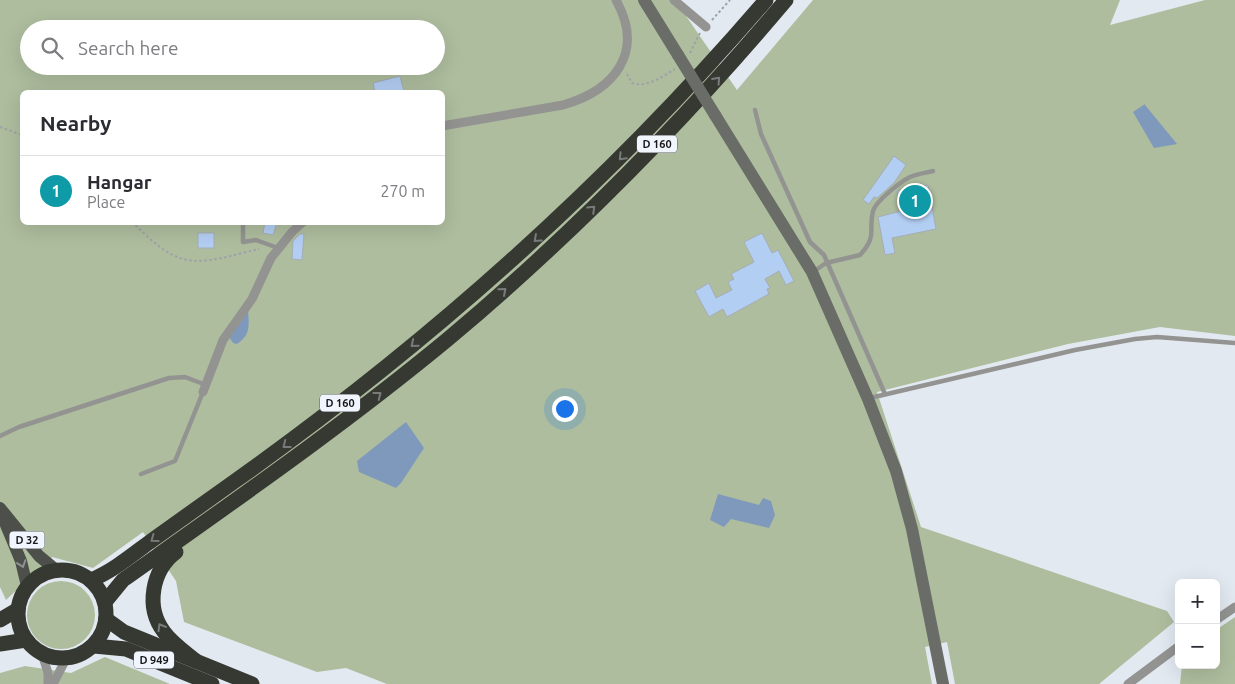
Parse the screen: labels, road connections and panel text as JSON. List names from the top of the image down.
{
  "streets": {
    "highway": ["D 160", "D 949"],
    "main road": ["D 32"]
  },
  "crossings": [
    ["D 160", "D 32"],
    ["D 160", "D 949"],
    ["D 32", "D 949"]
  ],
  "page": {
    "search": "Search here",
    "heading": "Nearby",
    "list": [
      {
        "mark": "1",
        "name": "Hangar",
        "note": "Place",
        "value": "270 m"
      }
    ],
    "pins": "1",
    "map_buttons": ["+", "−"]
  }
}
